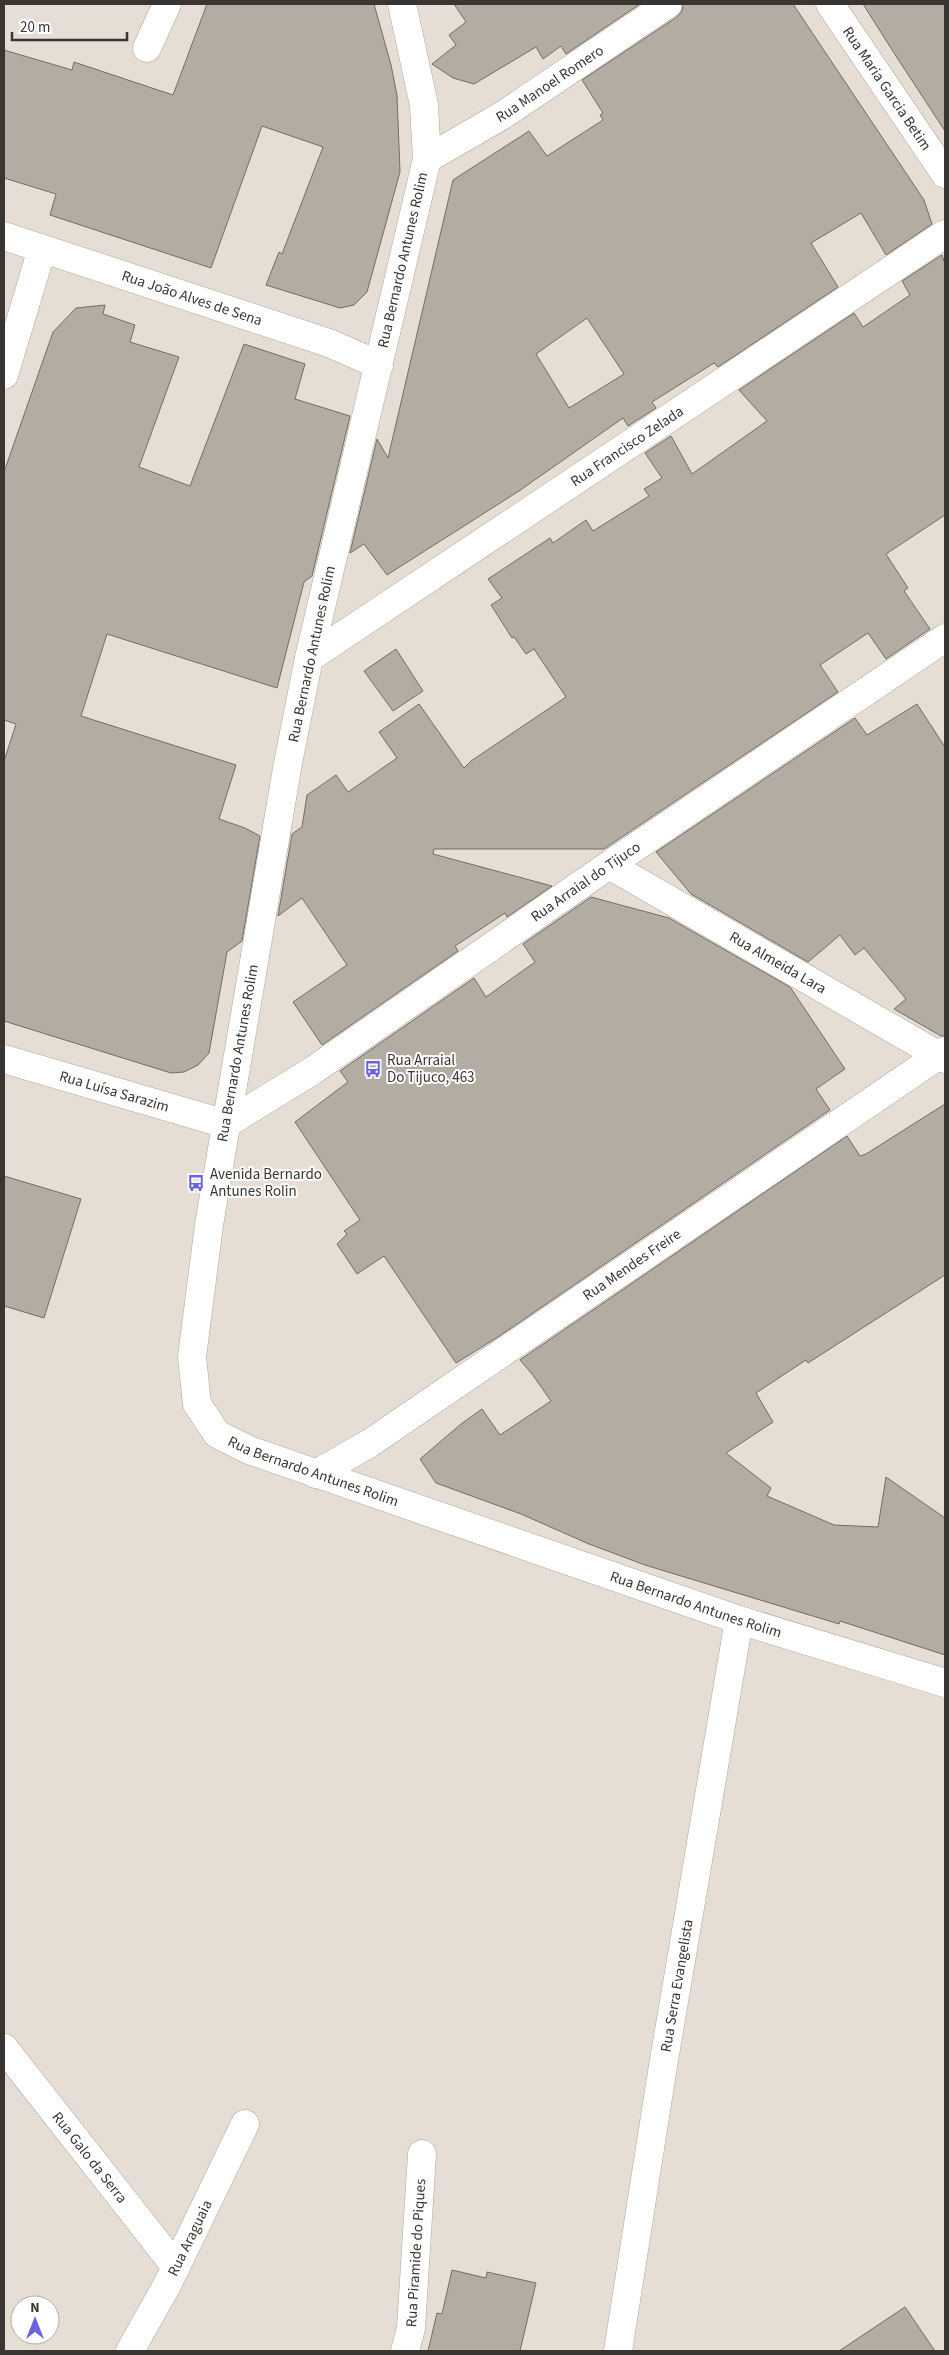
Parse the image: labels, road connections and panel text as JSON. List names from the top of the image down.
{
  "streets": {
    "street": [
      "Rua Manoel Romero",
      "Rua Maria Garcia Betim",
      "Rua Bernardo Antunes Rolim",
      "Rua João Alves de Sena",
      "Rua Francisco Zelada",
      "Rua Arraial do Tijuco",
      "Rua Almeida Lara",
      "Rua Luísa Sarazim",
      "Rua Mendes Freire",
      "Rua Serra Evangelista",
      "Rua Galo da Serra",
      "Rua Araguaia",
      "Rua Piramide do Piques"
    ]
  },
  "crossings": [
    ["Rua Manoel Romero", "Rua Bernardo Antunes Rolim"],
    ["Rua Bernardo Antunes Rolim", "Rua João Alves de Sena"],
    ["Rua Bernardo Antunes Rolim", "Rua Francisco Zelada"],
    ["Rua Bernardo Antunes Rolim", "Rua Arraial do Tijuco"],
    ["Rua Bernardo Antunes Rolim", "Rua Luísa Sarazim"],
    ["Rua Bernardo Antunes Rolim", "Rua Mendes Freire"],
    ["Rua Bernardo Antunes Rolim", "Rua Serra Evangelista"],
    ["Rua Arraial do Tijuco", "Rua Almeida Lara"],
    ["Rua Arraial do Tijuco", "Rua Luísa Sarazim"],
    ["Rua Almeida Lara", "Rua Mendes Freire"],
    ["Rua Galo da Serra", "Rua Araguaia"]
  ],
  "places": {
    "bus stop": ["Rua Arraial Do Tijuco, 463", "Avenida Bernardo Antunes Rolin"]
  },
  "scale_bar": "20 m",
  "north": "top"
}
